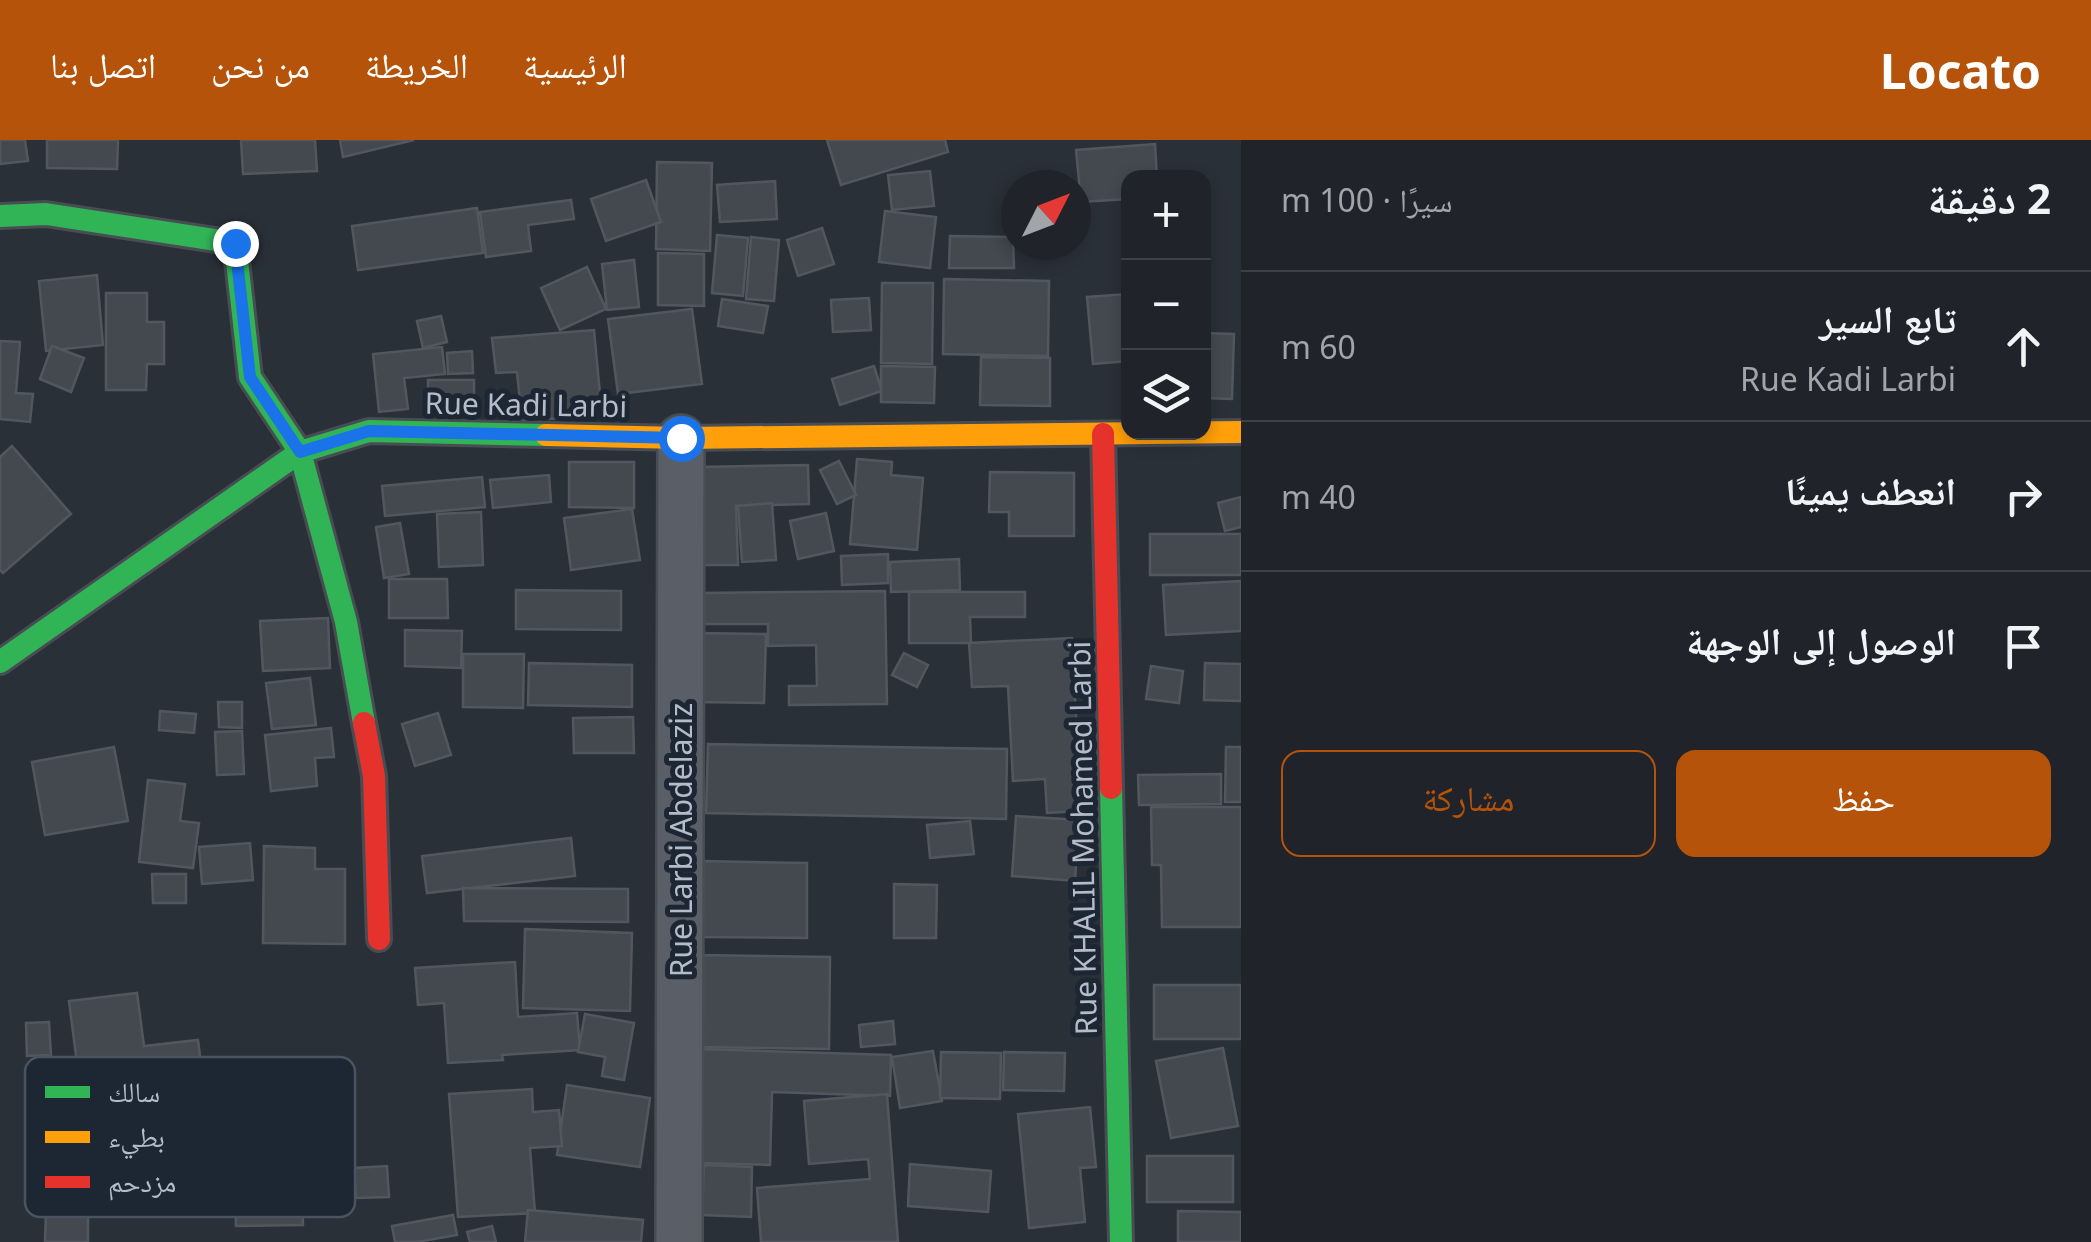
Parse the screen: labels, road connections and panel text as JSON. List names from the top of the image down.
{
  "streets": {
    "street": ["Rue Kadi Larbi", "Rue KHALIL Mohamed Larbi", "Rue Larbi Abdelaziz"]
  },
  "crossings": [
    ["Rue Kadi Larbi", "Rue KHALIL Mohamed Larbi"],
    ["Rue Kadi Larbi", "Rue Larbi Abdelaziz"]
  ],
  "legend": ["سالك", "بطيء", "مزدحم"],
  "north": "top right",
  "page": {
    "header": "Locato",
    "nav": [
      "الرئيسية",
      "الخريطة",
      "من نحن",
      "اتصل بنا"
    ],
    "heading": ["2 دقيقة", "سيرًا · 100 m"],
    "map_buttons": ["+", "−"],
    "list": [
      ["تابع السير", "Rue Kadi Larbi", "60 m"],
      ["انعطف يمينًا", "40 m"],
      "الوصول إلى الوجهة"
    ],
    "buttons": ["حفظ", "مشاركة"]
  }
}
